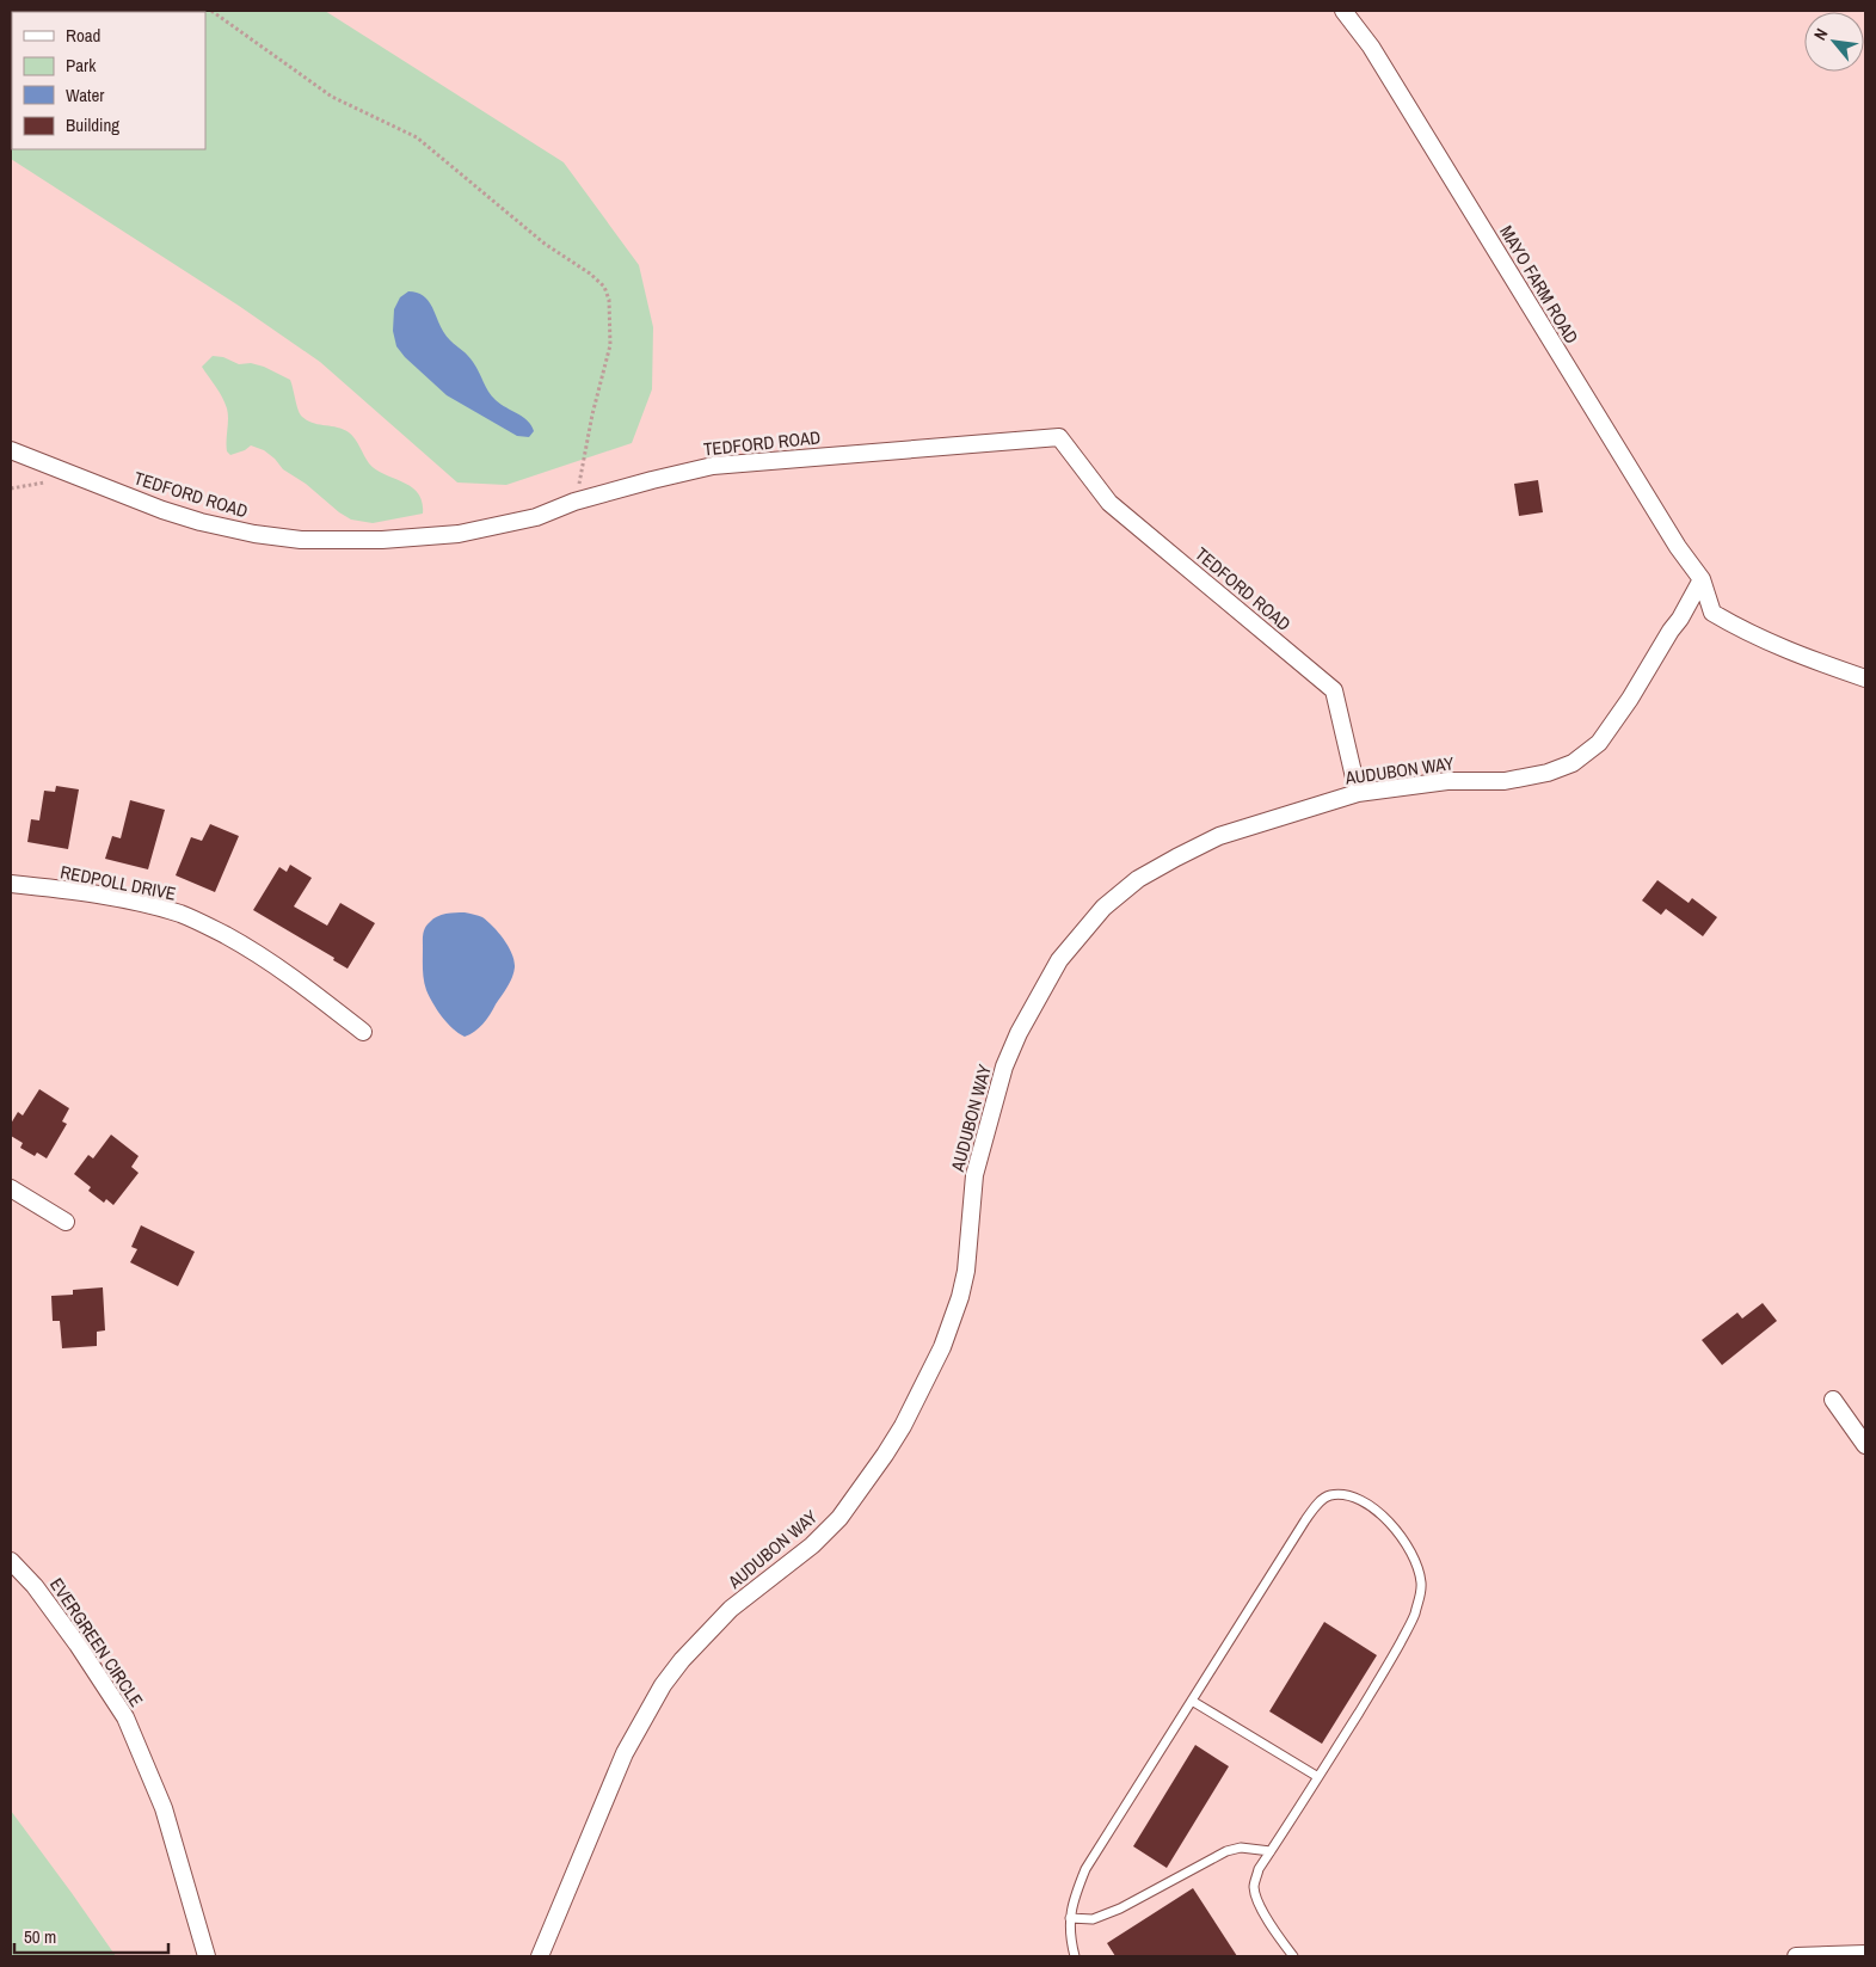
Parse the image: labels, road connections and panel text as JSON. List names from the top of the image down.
{
  "streets": {
    "street": [
      "MAYO FARM ROAD",
      "TEDFORD ROAD",
      "AUDUBON WAY",
      "REDPOLL DRIVE",
      "EVERGREEN CIRCLE"
    ]
  },
  "crossings": [
    ["MAYO FARM ROAD", "AUDUBON WAY"],
    ["TEDFORD ROAD", "AUDUBON WAY"]
  ],
  "legend": [
    "Road",
    "Park",
    "Water",
    "Building"
  ],
  "scale_bar": "50 m",
  "north": "top left"
}
